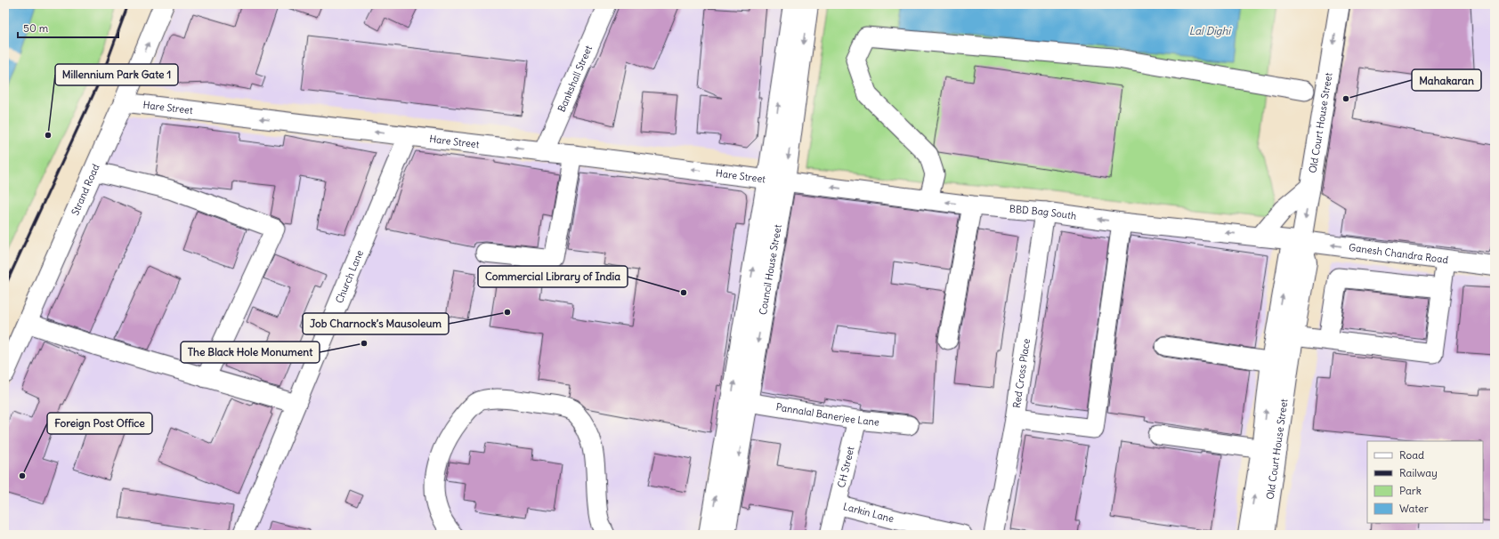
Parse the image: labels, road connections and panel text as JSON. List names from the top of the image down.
{
  "streets": {
    "main road": [
      "Old Court House Street",
      "Strand Road",
      "Ganesh Chandra Road",
      "Council House Street"
    ],
    "street": [
      "Bankshall Street",
      "Hare Street",
      "BBD Bag South",
      "Church Lane",
      "Red Cross Place",
      "Pannalal Banerjee Lane",
      "CH Street",
      "Larkin Lane"
    ]
  },
  "crossings": [
    ["Bankshall Street", "Hare Street"],
    ["Hare Street", "Strand Road"],
    ["Hare Street", "BBD Bag South"],
    ["Hare Street", "Council House Street"],
    ["Hare Street", "Church Lane"],
    ["Old Court House Street", "BBD Bag South"],
    ["Old Court House Street", "Ganesh Chandra Road"],
    ["BBD Bag South", "Ganesh Chandra Road"],
    ["BBD Bag South", "Council House Street"],
    ["BBD Bag South", "Red Cross Place"],
    ["Council House Street", "Pannalal Banerjee Lane"],
    ["Pannalal Banerjee Lane", "CH Street"],
    ["CH Street", "Larkin Lane"]
  ],
  "one_way": [
    "Hare Street",
    "Old Court House Street",
    "BBD Bag South",
    "Ganesh Chandra Road"
  ],
  "water": ["Lal Dighi"],
  "places": [
    "Mahakaran",
    "Millennium Park Gate 1",
    "Commercial Library of India",
    "Job Charnock’s Mausoleum",
    "The Black Hole Monument",
    "Foreign Post Office"
  ],
  "legend": [
    "Road",
    "Railway",
    "Park",
    "Water"
  ],
  "scale_bar": "50 m"
}
